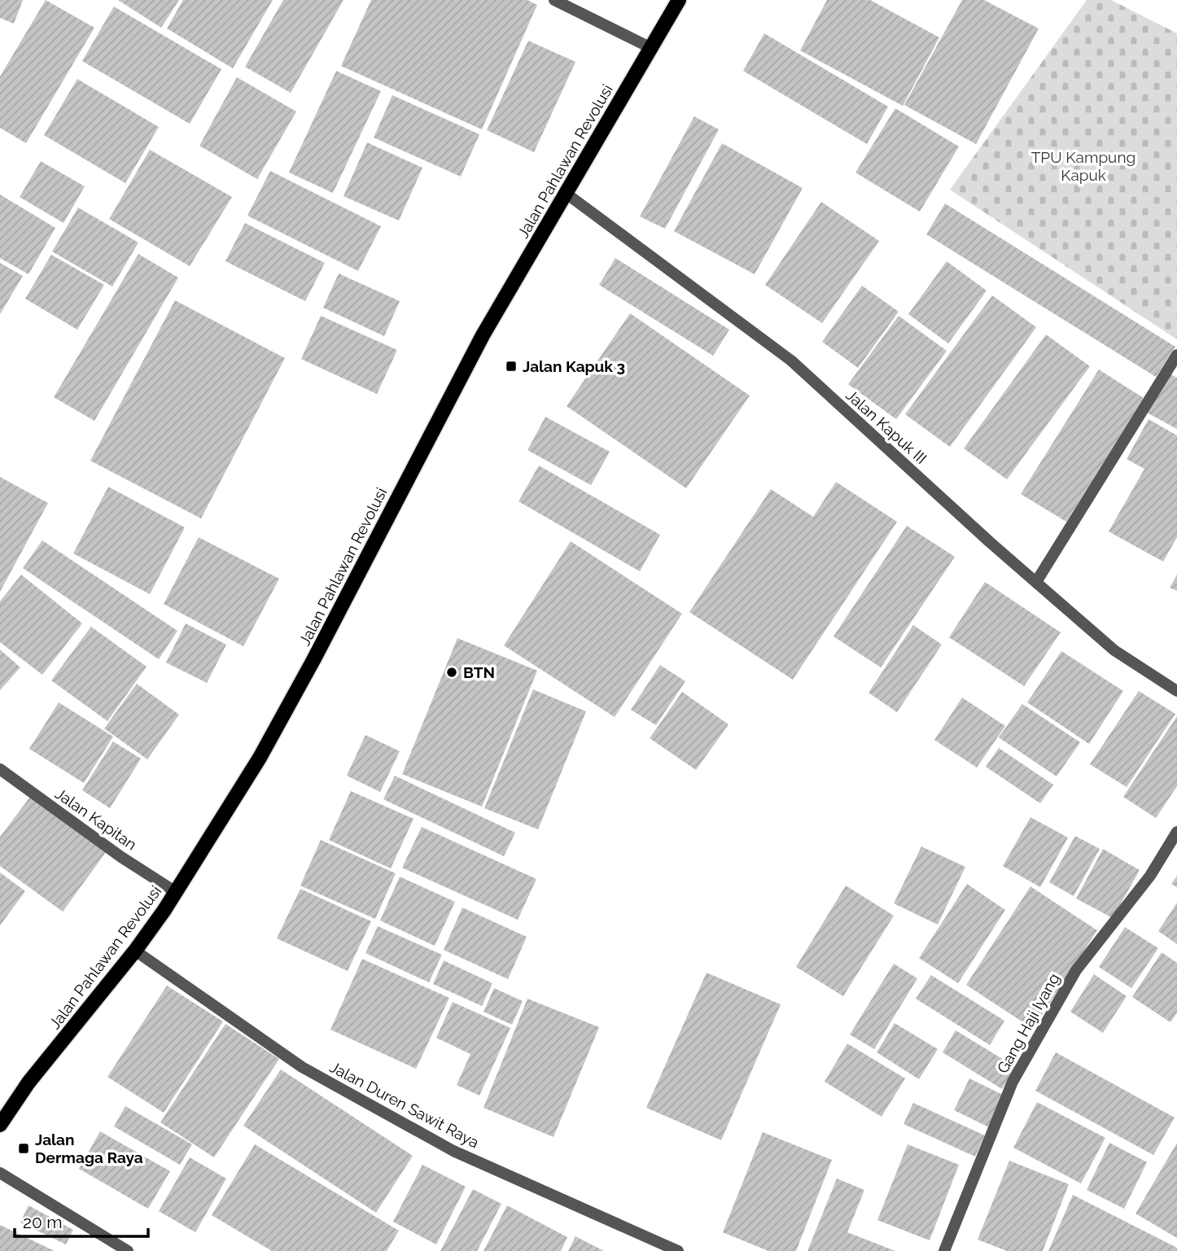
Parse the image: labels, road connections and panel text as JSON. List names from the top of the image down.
{
  "streets": {
    "main road": ["Jalan Pahlawan Revolusi"],
    "street": [
      "Jalan Kapuk III",
      "Jalan Kapitan",
      "Gang Haji Iyang",
      "Jalan Duren Sawit Raya"
    ]
  },
  "crossings": [
    ["Jalan Pahlawan Revolusi", "Jalan Kapuk III"],
    ["Jalan Pahlawan Revolusi", "Jalan Kapitan"],
    ["Jalan Pahlawan Revolusi", "Jalan Duren Sawit Raya"]
  ],
  "parks": ["TPU Kampung Kapuk"],
  "places": {
    "transit": ["Jalan Kapuk 3", "Jalan Dermaga Raya"],
    "other": ["BTN"]
  },
  "scale_bar": "20 m"
}
